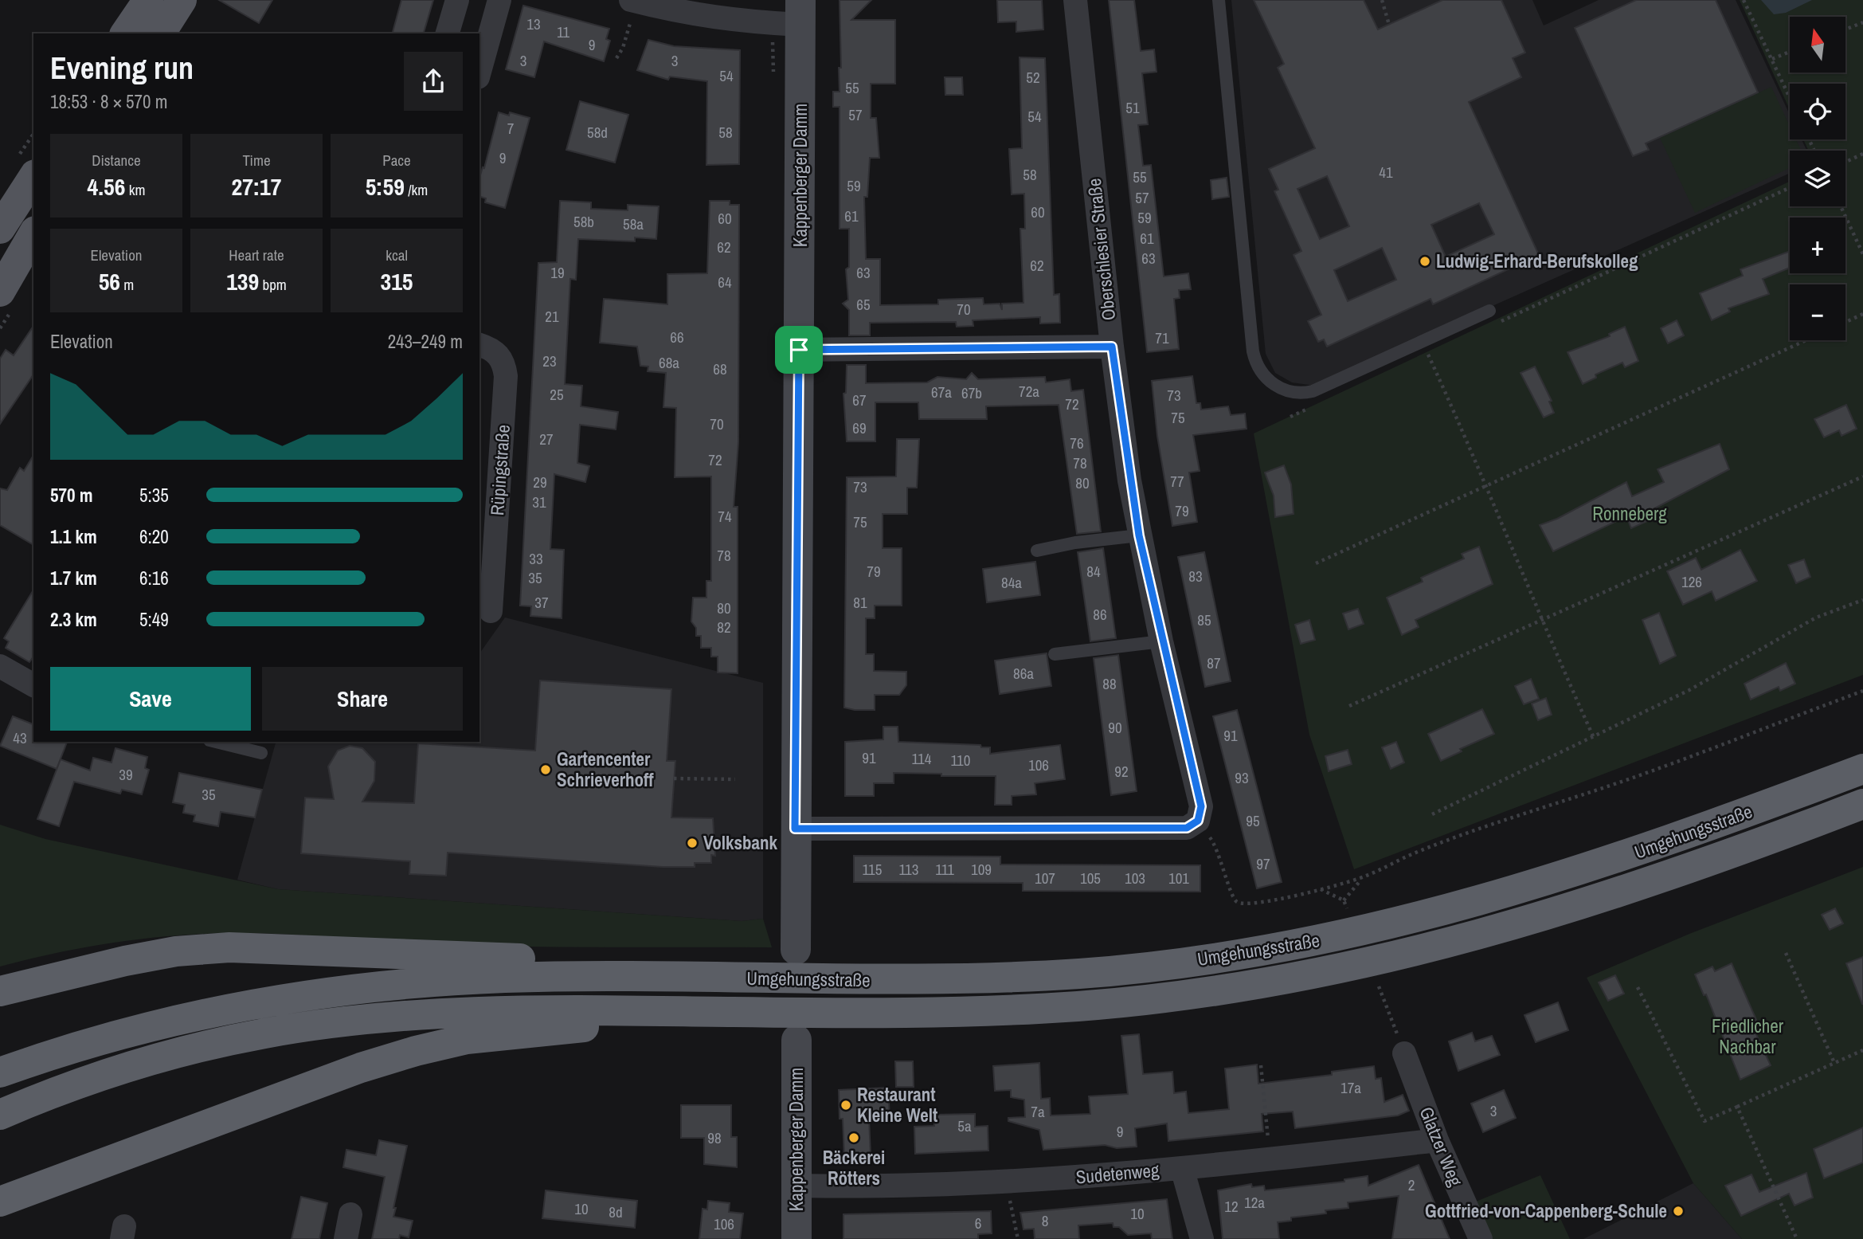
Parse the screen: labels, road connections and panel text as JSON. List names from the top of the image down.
{
  "streets": {
    "highway": ["Umgehungsstraße"],
    "main road": ["Kappenberger Damm"],
    "street": [
      "Oberschlesier Straße",
      "Rüpingstraße",
      "Glatzer Weg",
      "Sudetenweg"
    ]
  },
  "crossings": [
    ["Kappenberger Damm", "Sudetenweg"],
    ["Glatzer Weg", "Sudetenweg"]
  ],
  "parks": ["Ronneberg", "Friedlicher Nachbar"],
  "places": [
    "Ludwig-Erhard-Berufskolleg",
    "Gartencenter Schrieverhoff",
    "Volksbank",
    "Restaurant Kleine Welt",
    "Bäckerei Rötters",
    "Gottfried-von-Cappenberg-Schule"
  ],
  "house_numbers": [
    "13",
    "11",
    "9",
    "3",
    "3",
    "54",
    "52",
    "55",
    "51",
    "57",
    "54",
    "7",
    "58d",
    "58",
    "9",
    "41",
    "58",
    "55",
    "59",
    "57",
    "60",
    "61",
    "59",
    "60",
    "58b",
    "58a",
    "61",
    "62",
    "63",
    "62",
    "19",
    "63",
    "64",
    "65",
    "70",
    "21",
    "66",
    "71",
    "23",
    "68a",
    "68",
    "72a",
    "67a",
    "67b",
    "25",
    "73",
    "67",
    "72",
    "75",
    "70",
    "69",
    "27",
    "76",
    "72",
    "78",
    "77",
    "29",
    "80",
    "73",
    "31",
    "79",
    "74",
    "75",
    "78",
    "33",
    "79",
    "84",
    "83",
    "35",
    "126",
    "84a",
    "37",
    "81",
    "80",
    "86",
    "85",
    "82",
    "87",
    "86a",
    "88",
    "90",
    "91",
    "43",
    "91",
    "114",
    "110",
    "106",
    "92",
    "39",
    "93",
    "35",
    "95",
    "97",
    "115",
    "113",
    "111",
    "109",
    "107",
    "105",
    "103",
    "101",
    "17a",
    "3",
    "7a",
    "5a",
    "9",
    "98",
    "2",
    "12a",
    "12",
    "10",
    "8d",
    "10",
    "8",
    "6",
    "106"
  ],
  "north": "top",
  "page": {
    "map_buttons": ["+", "−"],
    "heading": ["Evening run", "18:53 · 8 × 570 m"],
    "stats": [
      ["Distance", "4.56 km"],
      ["Time", "27:17"],
      ["Pace", "5:59 /km"],
      ["Elevation", "56 m"],
      ["Heart rate", "139 bpm"],
      ["kcal", "315"]
    ],
    "chart": ["Elevation", "243–249 m"],
    "list": [
      {
        "name": "570 m",
        "note": "5:35"
      },
      {
        "name": "1.1 km",
        "note": "6:20"
      },
      {
        "name": "1.7 km",
        "note": "6:16"
      },
      {
        "name": "2.3 km",
        "note": "5:49"
      }
    ],
    "buttons": ["Save", "Share"]
  }
}
